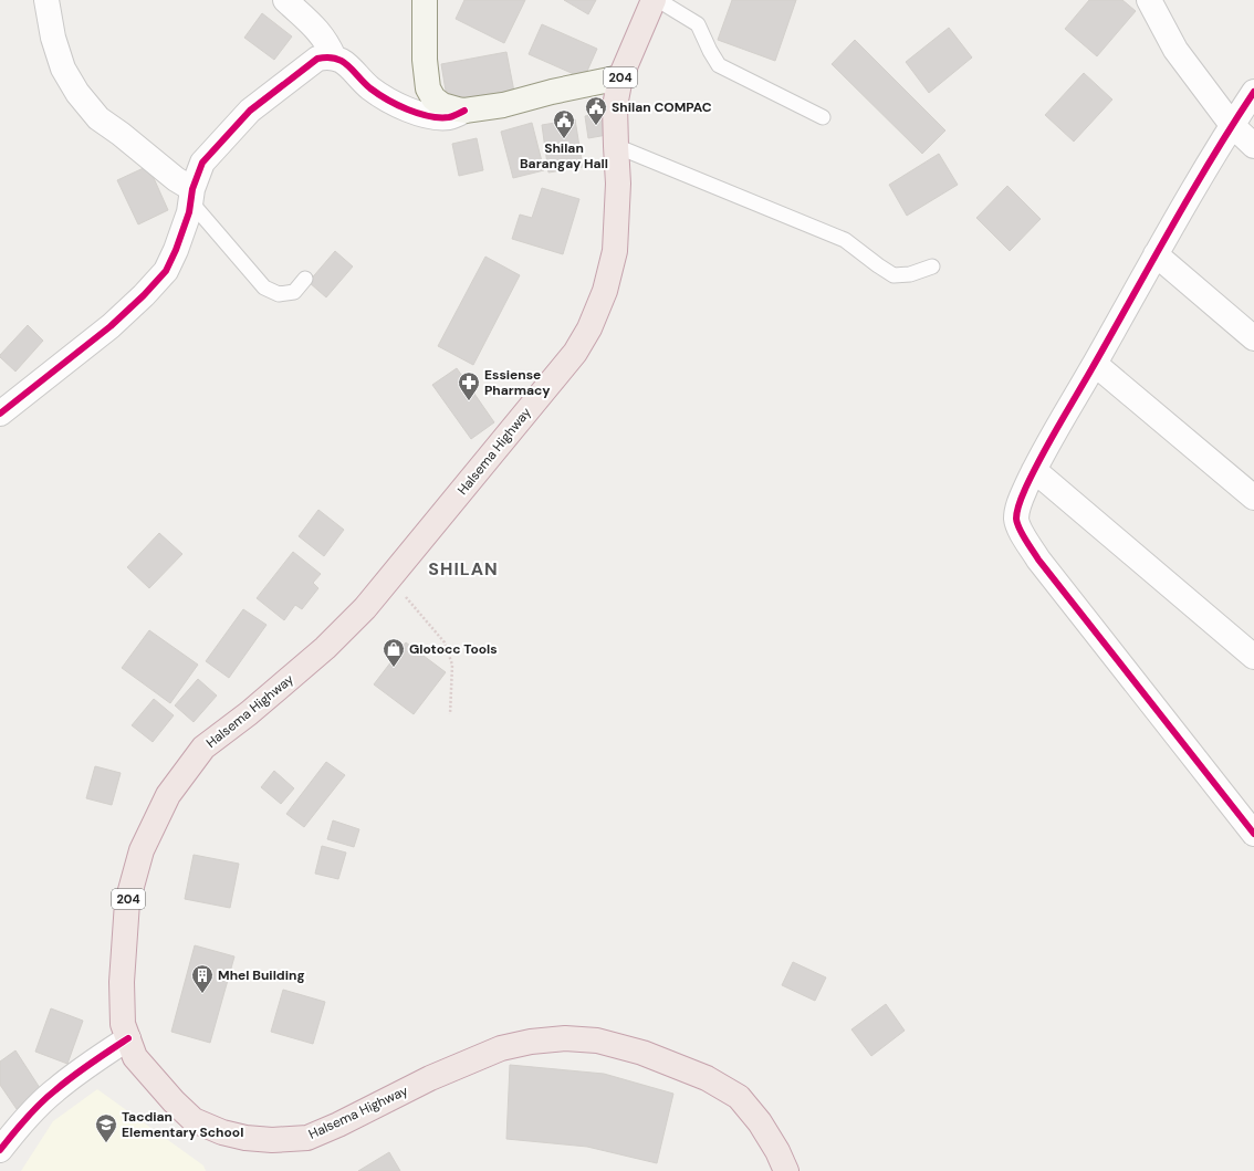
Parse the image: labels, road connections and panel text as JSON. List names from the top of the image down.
{
  "streets": {
    "highway": ["204", "Halsema Highway"]
  },
  "districts": ["SHILAN"],
  "places": {
    "public building": ["Shilan COMPAC", "Shilan Barangay Hall"],
    "pharmacy": ["Essiense Pharmacy"],
    "shop": ["Glotocc Tools"],
    "building": ["Mhel Building"],
    "school or university": ["Tacdian Elementary School"]
  }
}
